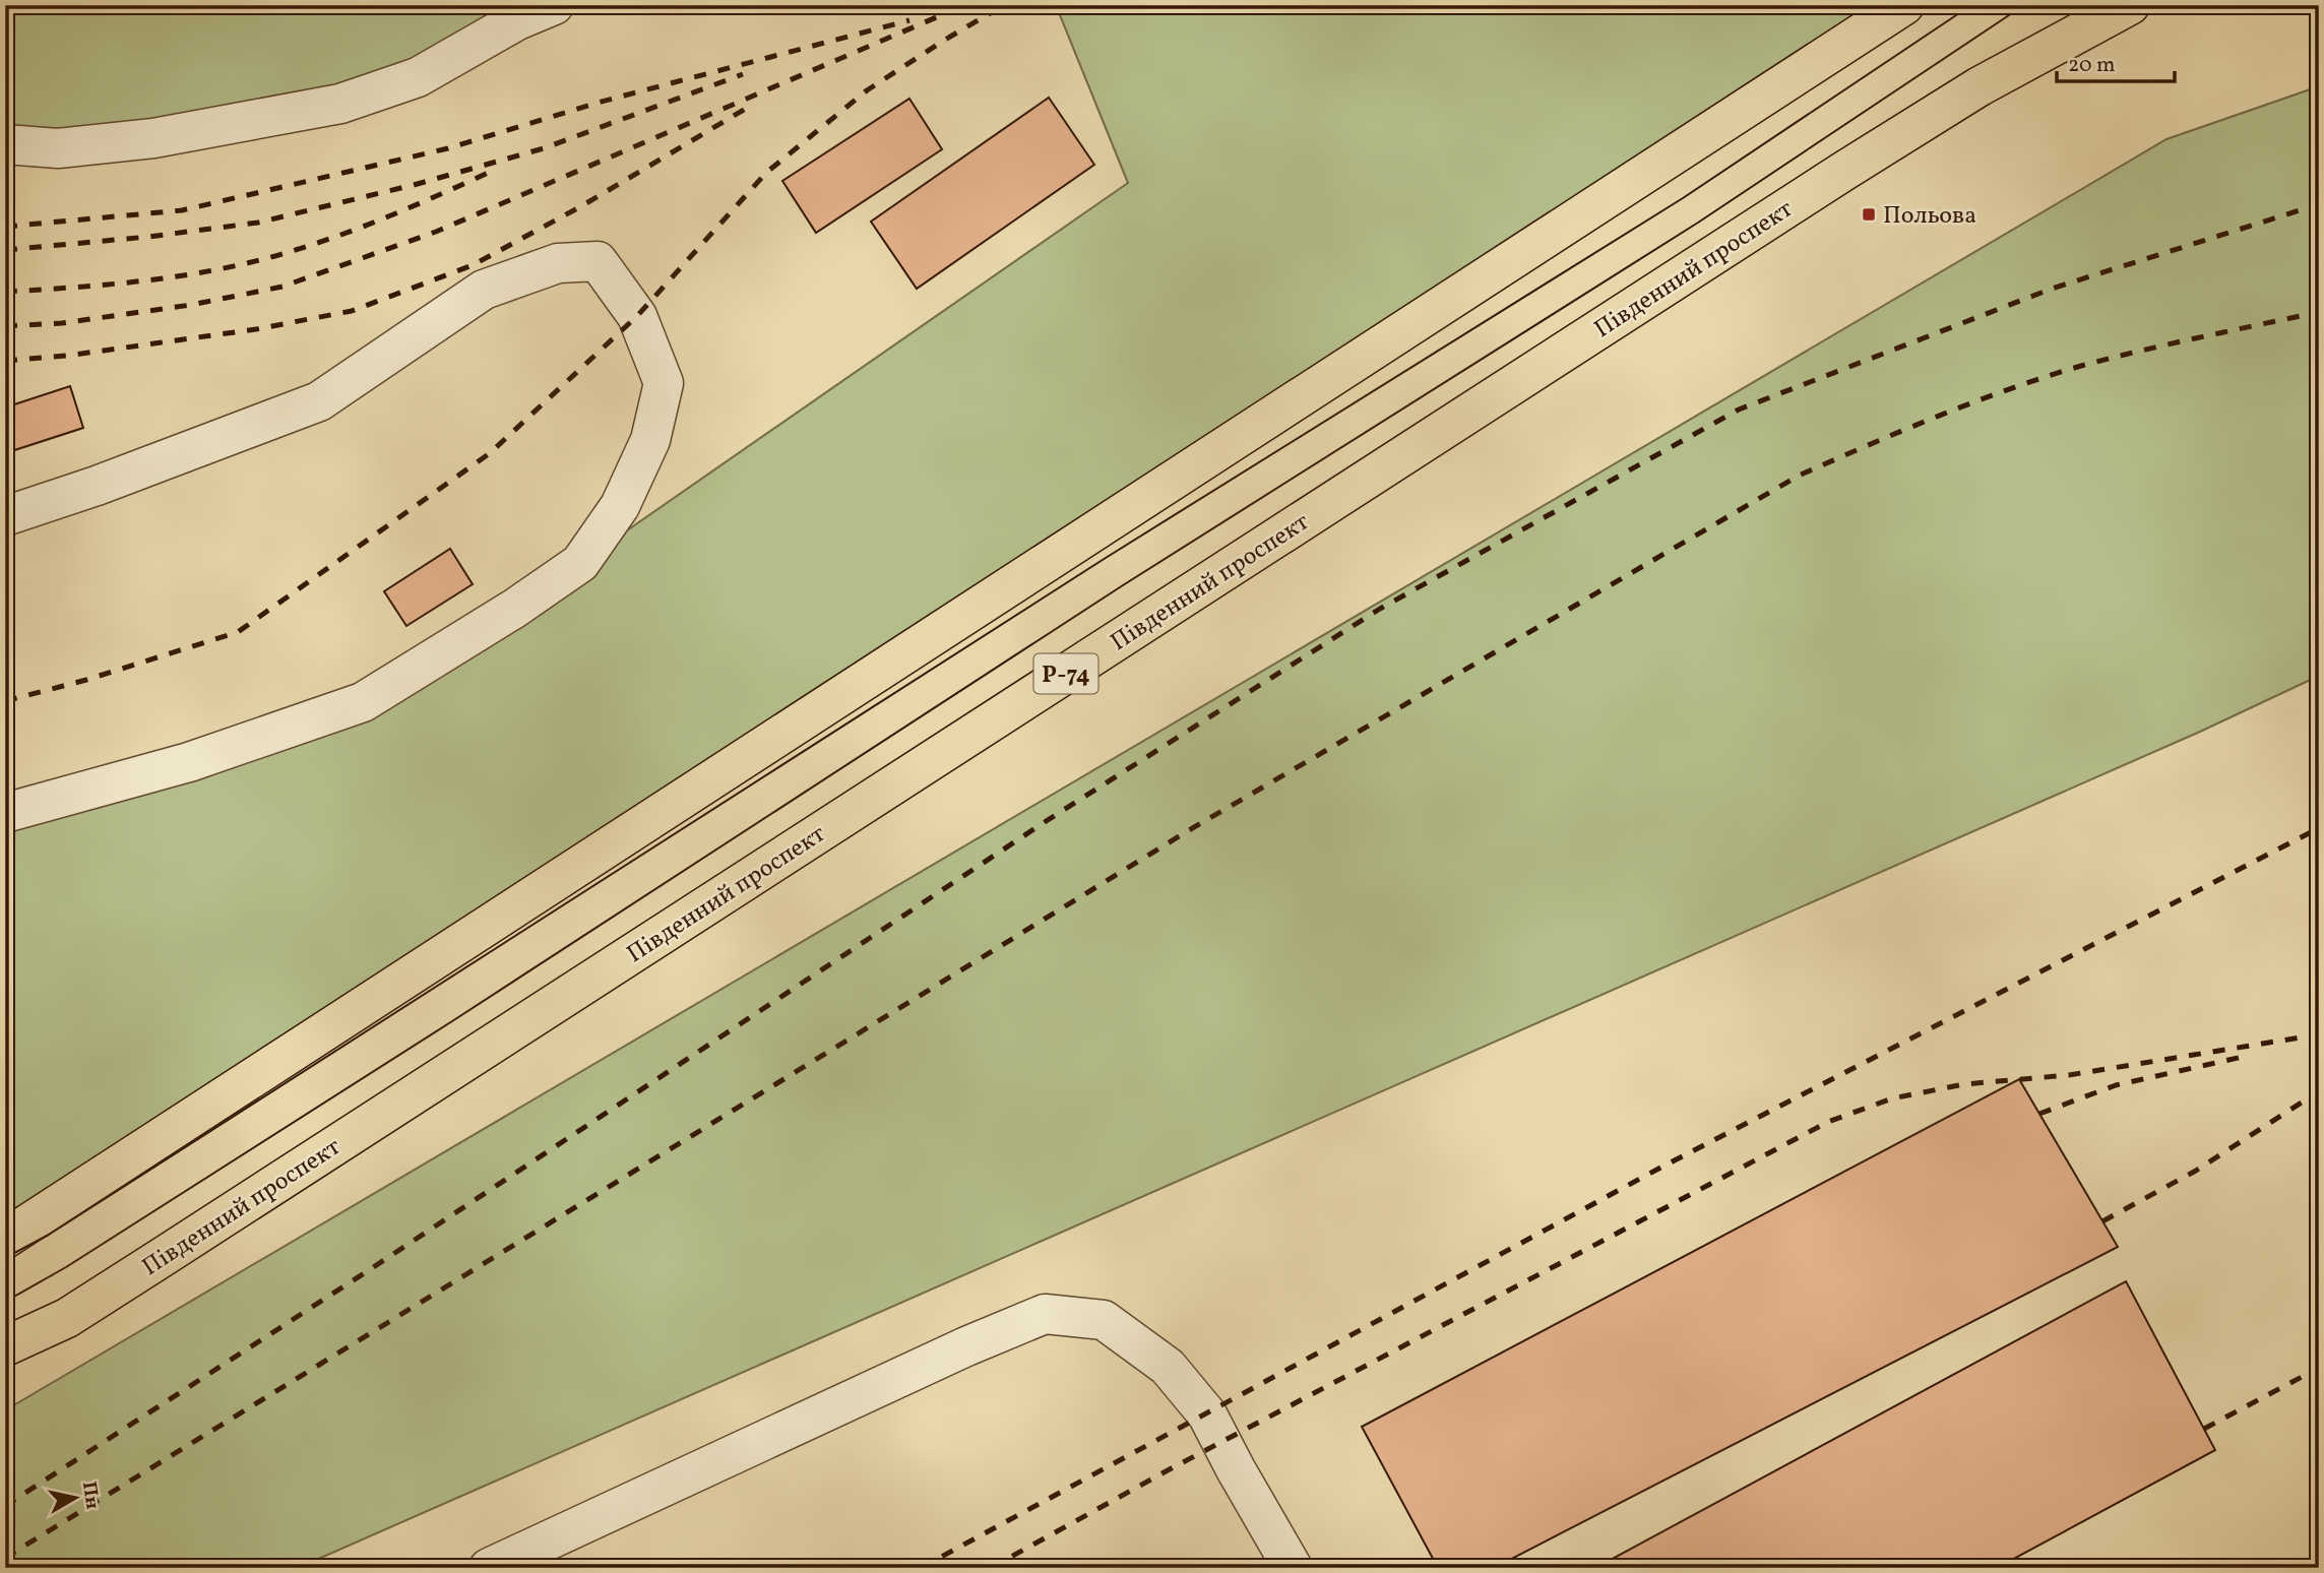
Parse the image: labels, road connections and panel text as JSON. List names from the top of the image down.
{
  "streets": {
    "main road": ["Південний проспект", "Р-74"]
  },
  "places": {
    "transit": ["Польова"]
  },
  "scale_bar": "20 m",
  "north": "right"
}
